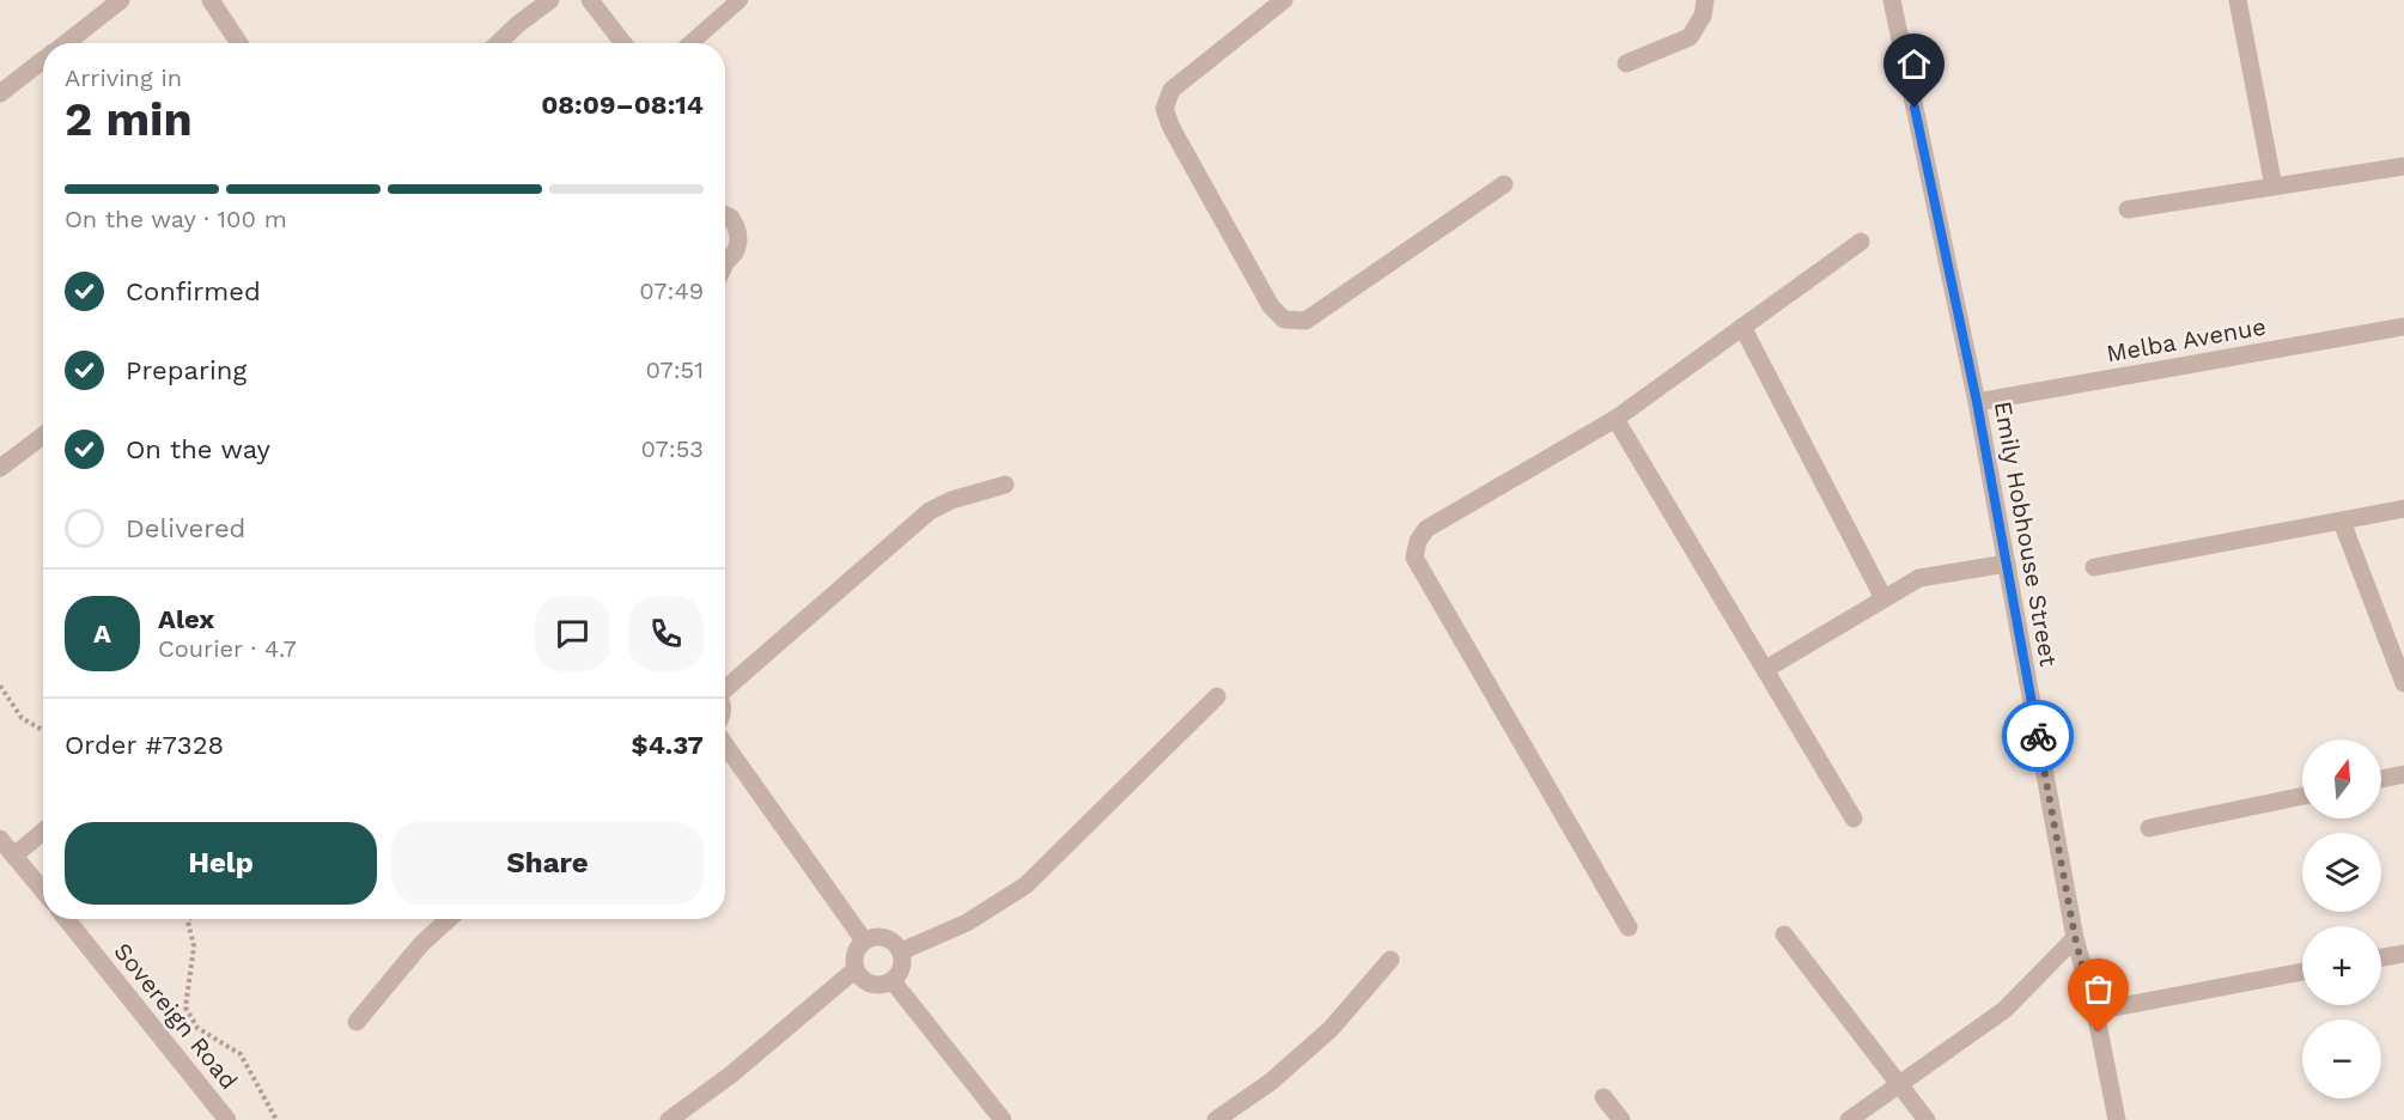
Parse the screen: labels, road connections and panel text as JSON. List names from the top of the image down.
{
  "streets": {
    "street": ["Melba Avenue", "Emily Hobhouse Street", "Sovereign Road"]
  },
  "crossings": [
    ["Melba Avenue", "Emily Hobhouse Street"]
  ],
  "north": "top",
  "page": {
    "heading": ["2 min", "Arriving in", "08:09–08:14"],
    "panel": [
      "Alex",
      "Courier · 4.7",
      "Order #7328",
      "$4.37"
    ],
    "bar": "On the way · 100 m",
    "list": [
      ["Confirmed", "07:49"],
      ["Preparing", "07:51"],
      ["On the way", "07:53"],
      "Delivered"
    ],
    "round": "A",
    "map_buttons": ["+", "−"],
    "buttons": ["Help", "Share"]
  }
}
